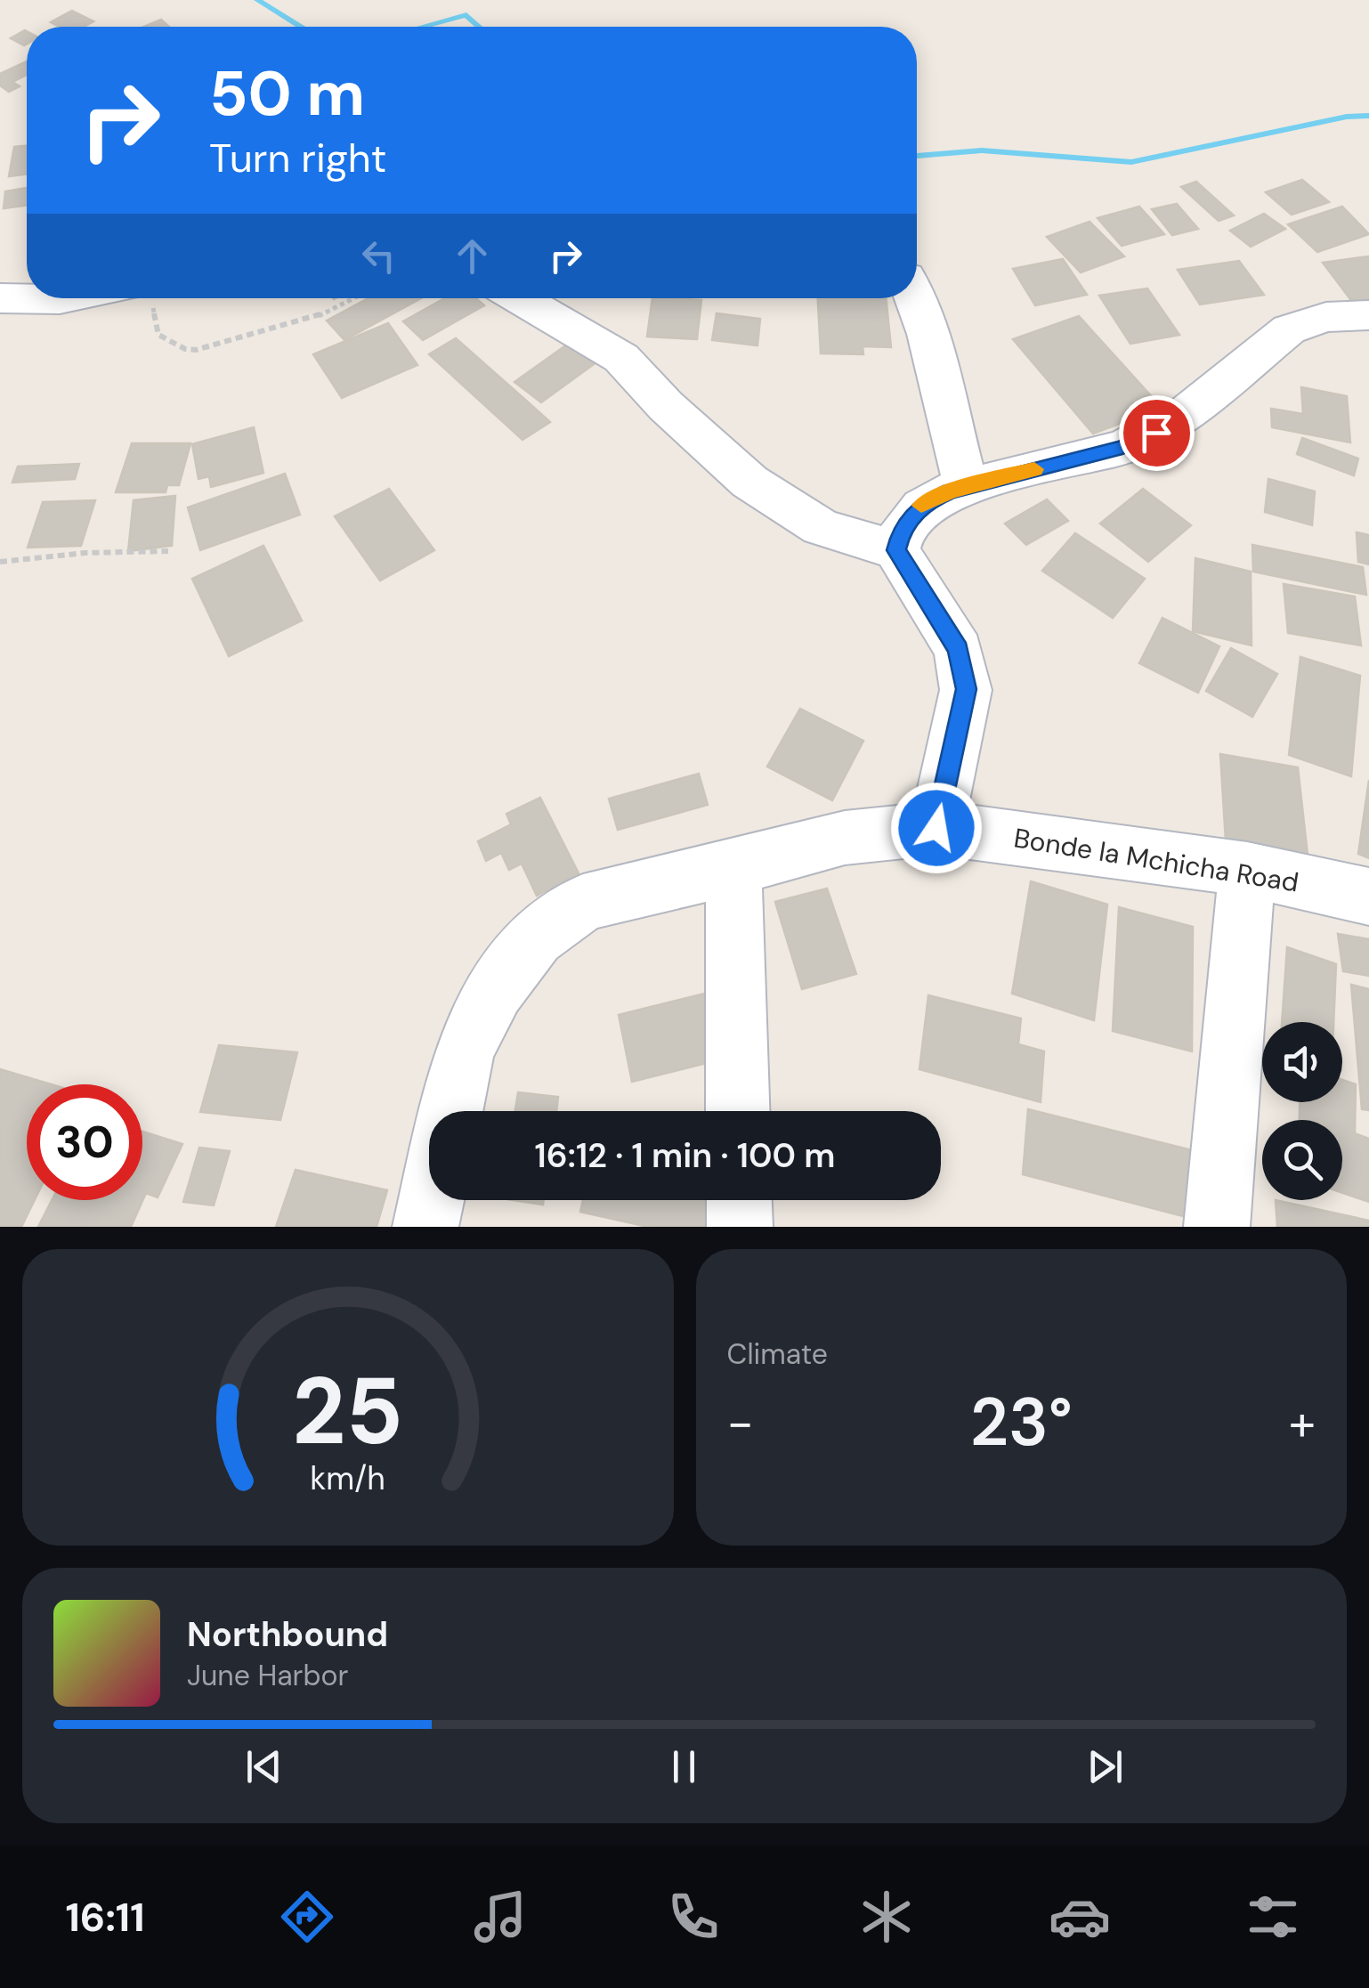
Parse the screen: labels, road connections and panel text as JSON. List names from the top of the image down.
{
  "streets": {
    "street": ["Bonde la Mchicha Road"]
  },
  "page": {
    "turn": ["50 m", "Turn right"],
    "limit": "30",
    "trip": "16:12 · 1 min · 100 m",
    "tile": "Climate",
    "heat": ["−", "23°", "+"],
    "song": ["Northbound", "June Harbor"],
    "tabs": "16:11",
    "gauge": ["25", "km/h"]
  }
}
